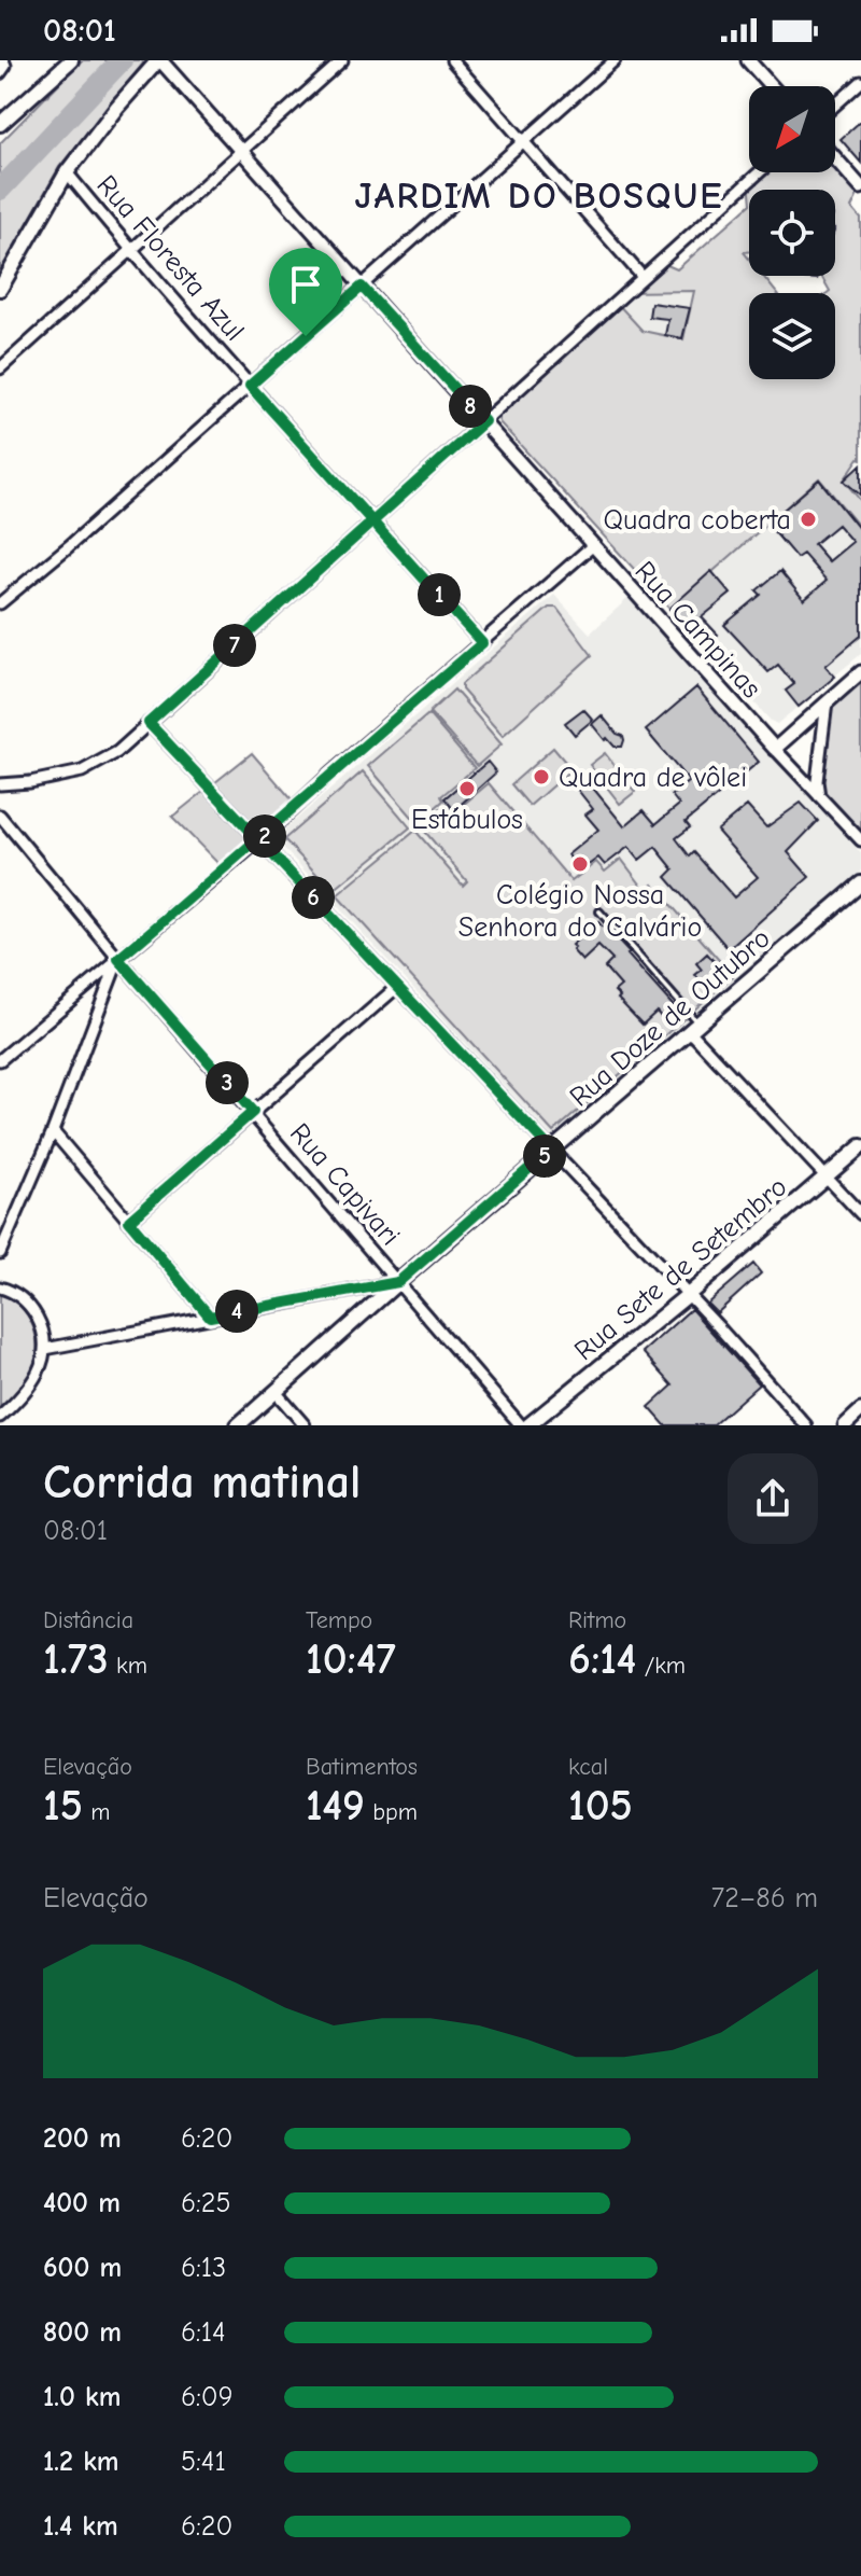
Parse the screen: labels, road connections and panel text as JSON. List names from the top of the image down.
{
  "streets": {
    "main road": ["Rua Doze de Outubro", "Rua Sete de Setembro"],
    "street": ["Rua Floresta Azul", "Rua Campinas", "Rua Capivari"]
  },
  "crossings": [
    ["Rua Doze de Outubro", "Rua Capivari"]
  ],
  "districts": ["JARDIM DO BOSQUE"],
  "places": [
    "Quadra coberta",
    "Quadra de vôlei",
    "Estábulos",
    "Colégio Nossa Senhora do Calvário"
  ],
  "north": "bottom left",
  "page": {
    "status": "08:01",
    "pins": [
      "8",
      "1",
      "7",
      "2",
      "6",
      "3",
      "5",
      "4"
    ],
    "heading": ["Corrida matinal", "08:01"],
    "stats": [
      ["Distância", "1.73 km"],
      ["Tempo", "10:47"],
      ["Ritmo", "6:14 /km"],
      ["Elevação", "15 m"],
      ["Batimentos", "149 bpm"],
      ["kcal", "105"]
    ],
    "chart": ["Elevação", "72–86 m"],
    "list": [
      {
        "name": "200 m",
        "note": "6:20"
      },
      {
        "name": "400 m",
        "note": "6:25"
      },
      {
        "name": "600 m",
        "note": "6:13"
      },
      {
        "name": "800 m",
        "note": "6:14"
      },
      {
        "name": "1.0 km",
        "note": "6:09"
      },
      {
        "name": "1.2 km",
        "note": "5:41"
      },
      {
        "name": "1.4 km",
        "note": "6:20"
      }
    ]
  }
}
